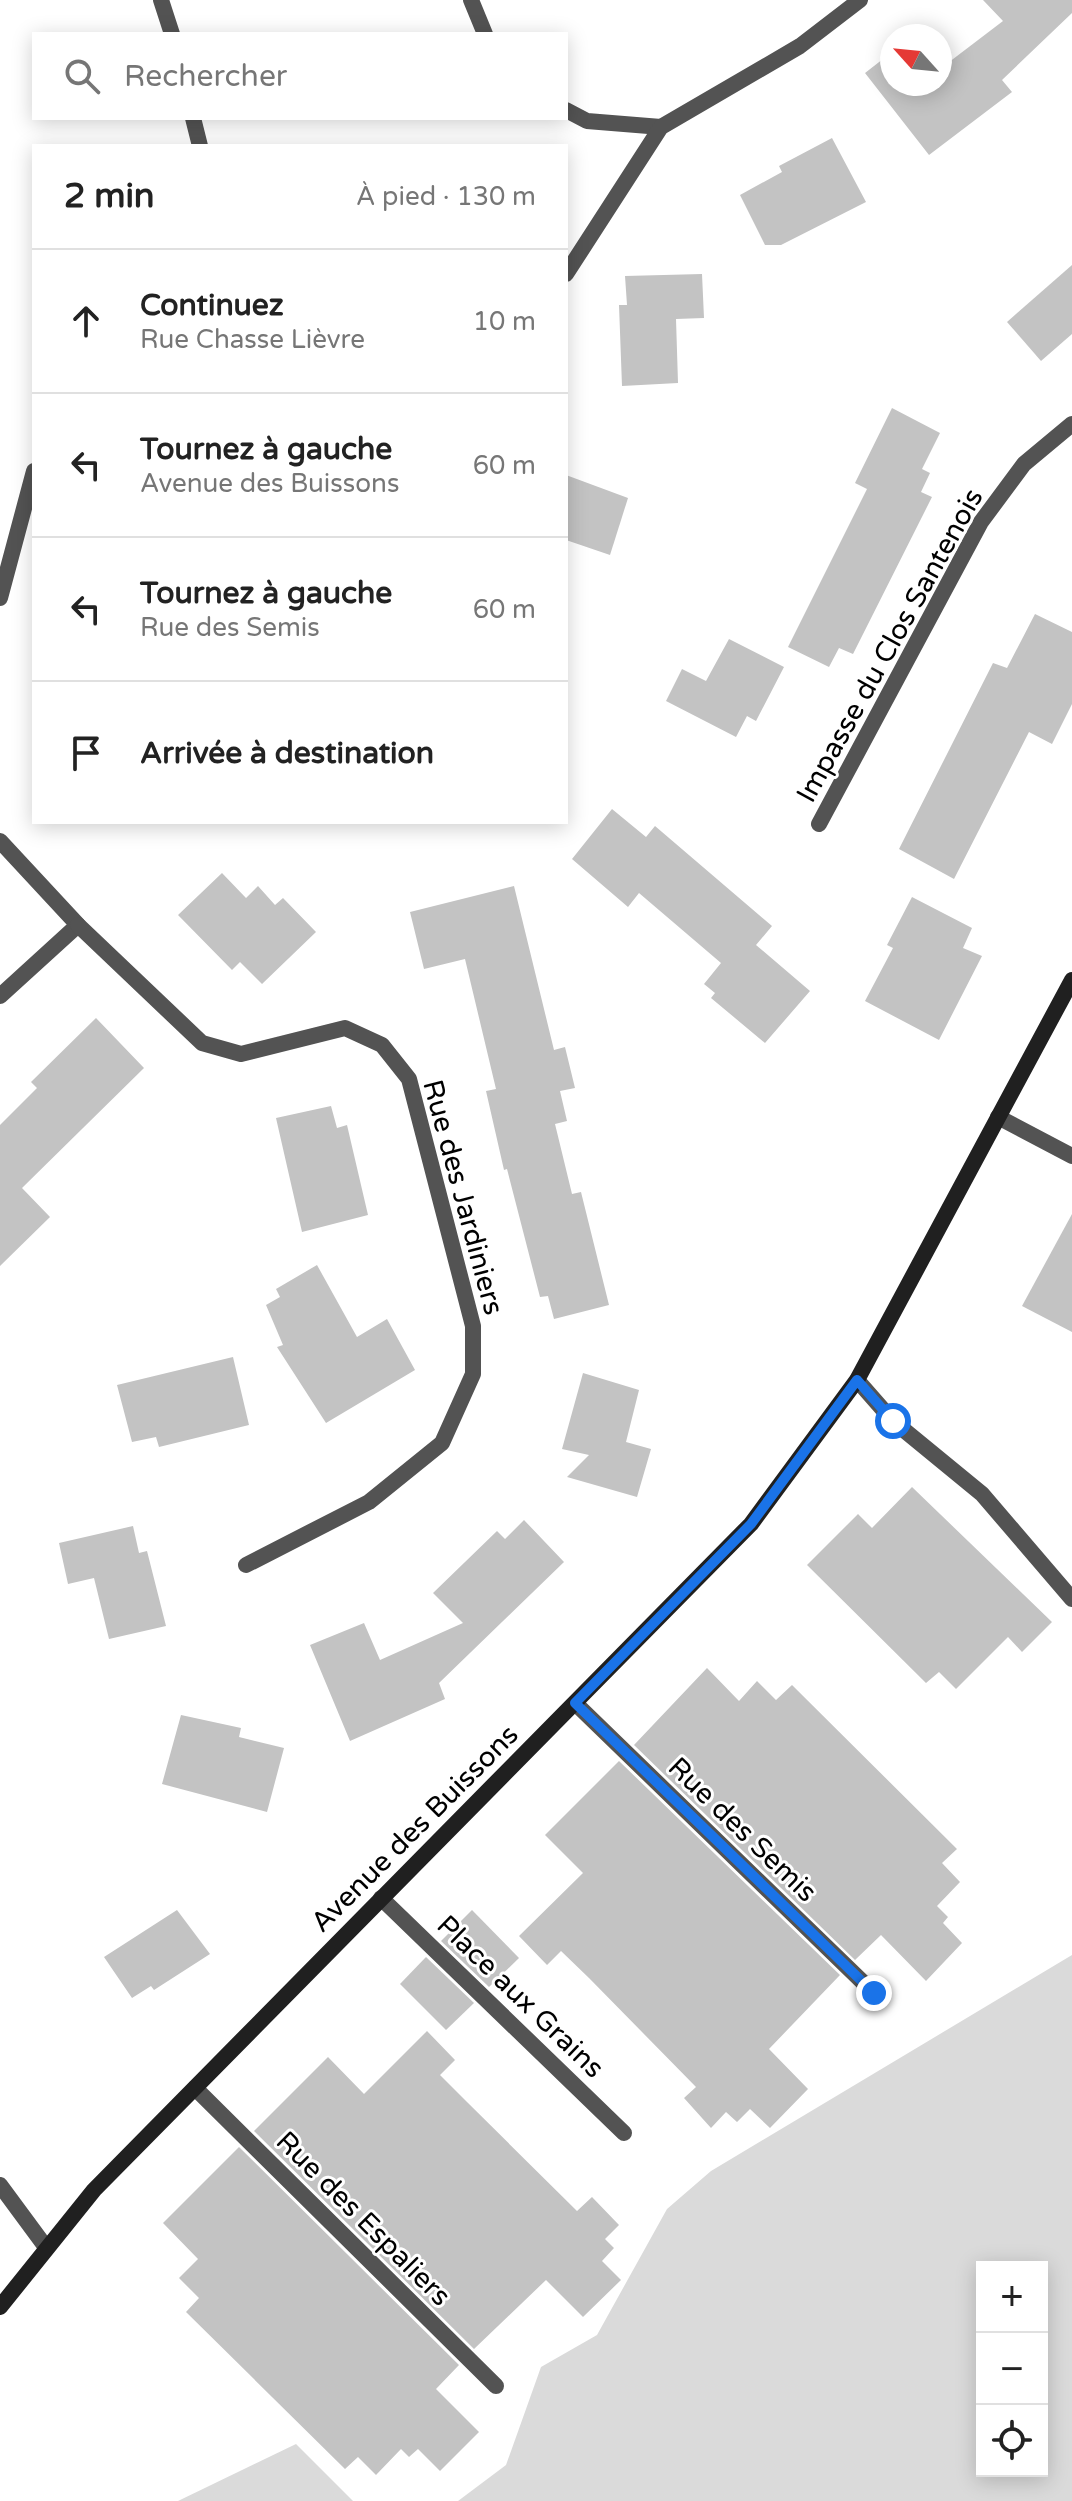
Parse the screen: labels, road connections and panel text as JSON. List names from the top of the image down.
{
  "streets": {
    "street": [
      "Impasse du Clos Santenois",
      "Rue des Jardiniers",
      "Avenue des Buissons",
      "Rue des Semis",
      "Place aux Grains",
      "Rue des Espaliers"
    ]
  },
  "crossings": [
    ["Avenue des Buissons", "Rue des Semis"],
    ["Avenue des Buissons", "Place aux Grains"],
    ["Avenue des Buissons", "Rue des Espaliers"]
  ],
  "north": "top left",
  "page": {
    "search": "Rechercher",
    "heading": ["2 min", "À pied · 130 m"],
    "list": [
      ["Continuez", "Rue Chasse Lièvre", "10 m"],
      ["Tournez à gauche", "Avenue des Buissons", "60 m"],
      ["Tournez à gauche", "Rue des Semis", "60 m"],
      "Arrivée à destination"
    ],
    "map_buttons": ["+", "−"]
  }
}
